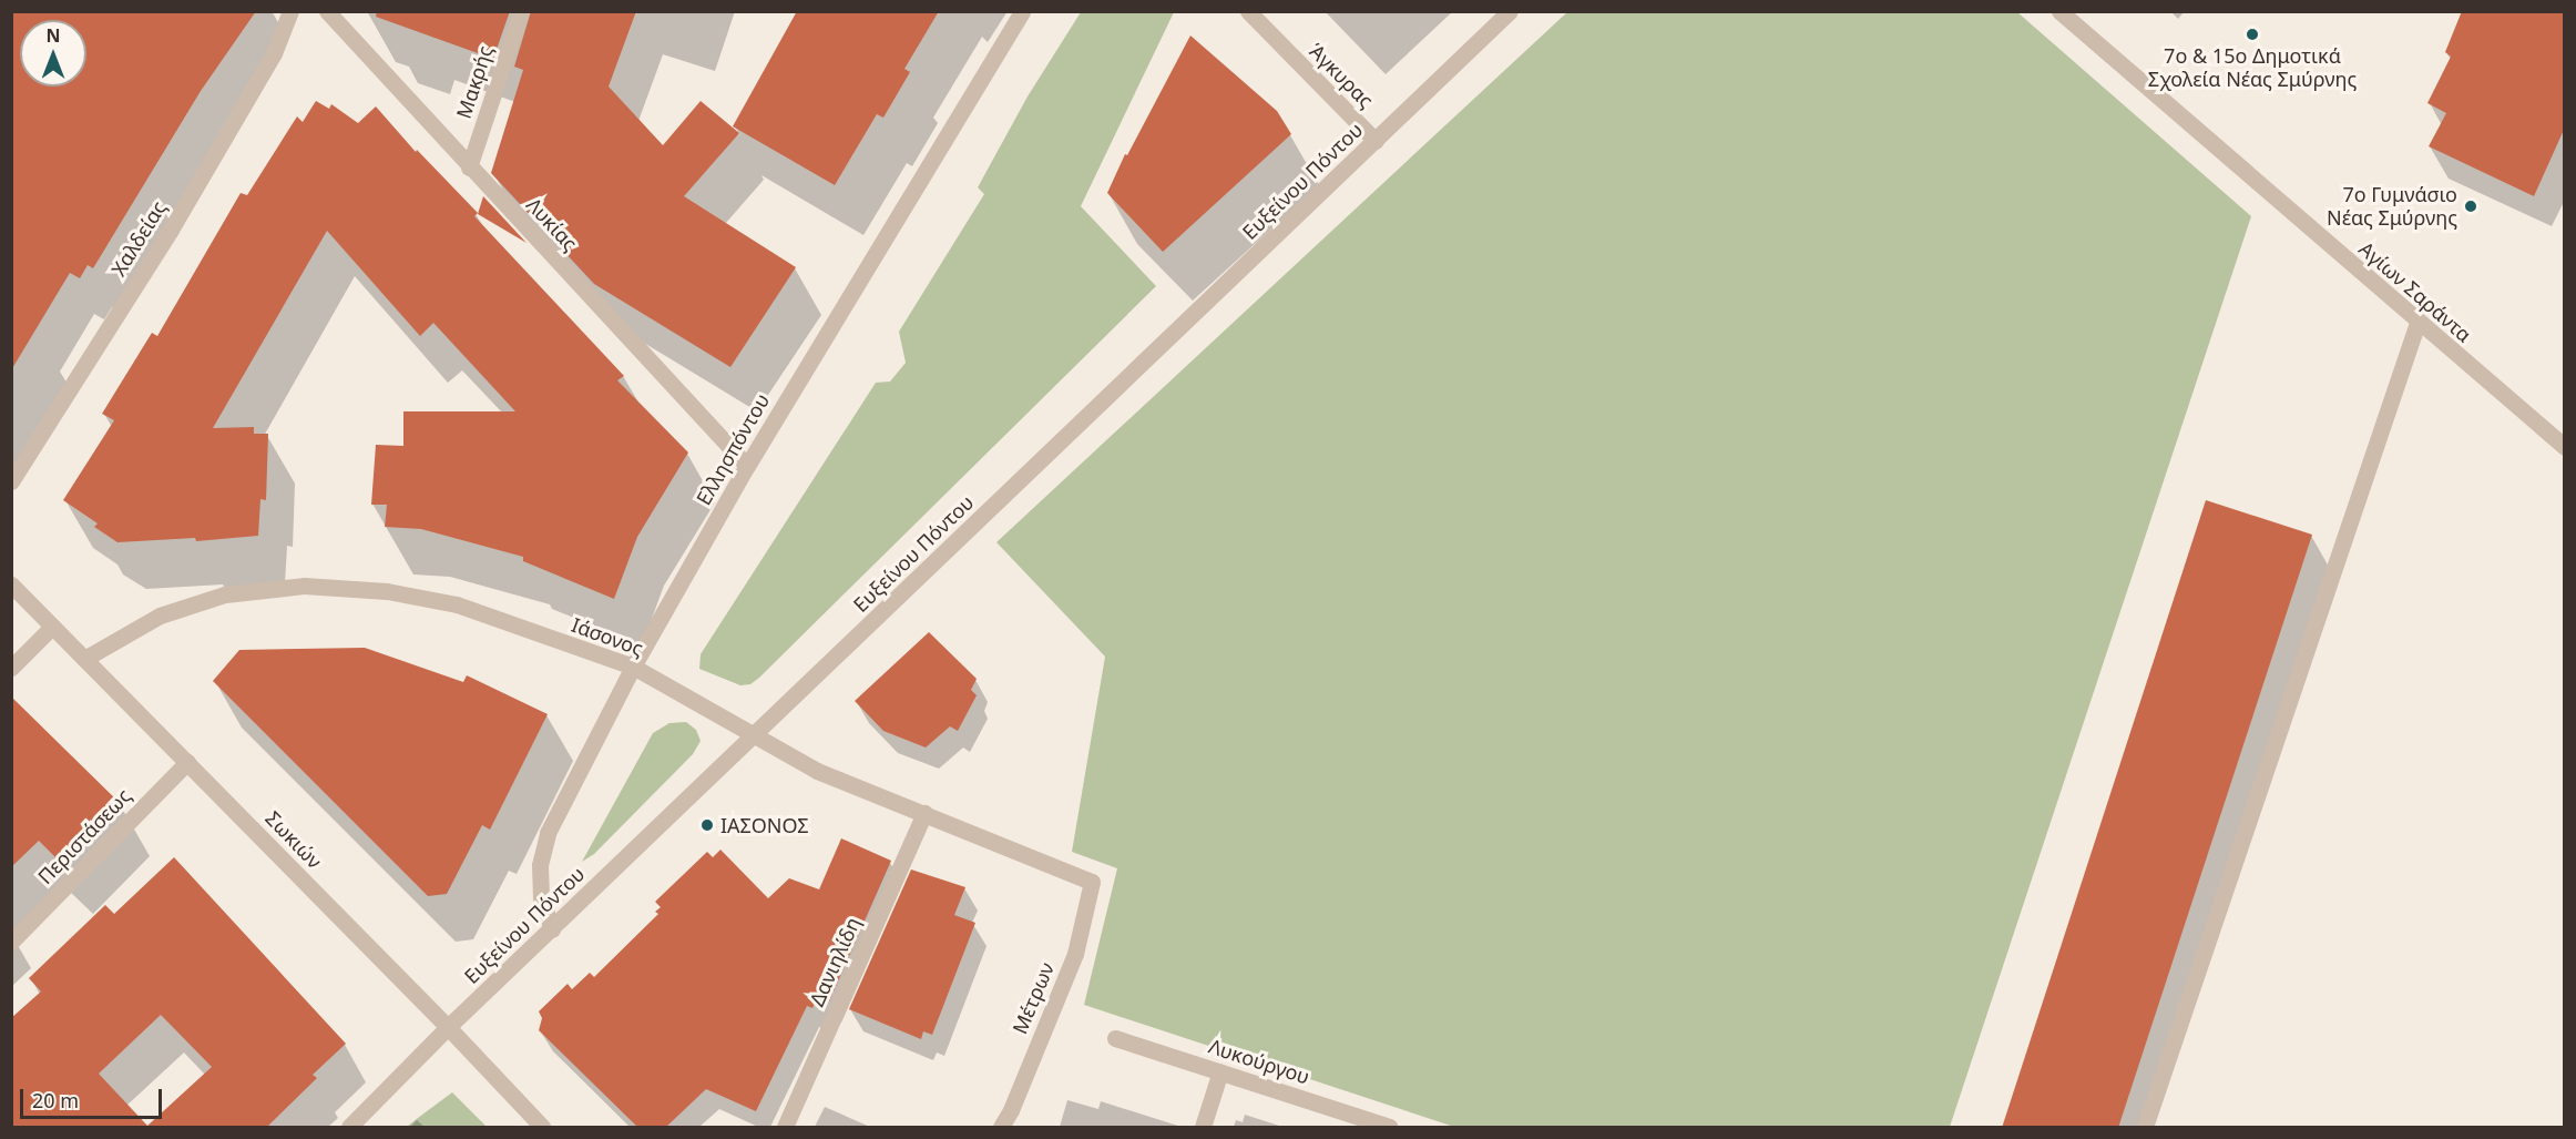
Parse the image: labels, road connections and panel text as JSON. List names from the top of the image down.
{
  "streets": {
    "street": [
      "Άγκυρας",
      "Μακρής",
      "Ευξείνου Πόντου",
      "Λυκίας",
      "Χαλδείας",
      "Αγίων Σαράντα",
      "Ελλησπόντου",
      "Ιάσονος",
      "Περιστάσεως",
      "Σωκιών",
      "Δανιηλίδη",
      "Μέτρων",
      "Λυκούργου"
    ]
  },
  "crossings": [
    ["Άγκυρας", "Ευξείνου Πόντου"],
    ["Μακρής", "Λυκίας"],
    ["Ευξείνου Πόντου", "Ελλησπόντου"],
    ["Ευξείνου Πόντου", "Ιάσονος"],
    ["Ευξείνου Πόντου", "Σωκιών"],
    ["Λυκίας", "Ελλησπόντου"],
    ["Ελλησπόντου", "Ιάσονος"],
    ["Ιάσονος", "Σωκιών"],
    ["Ιάσονος", "Δανιηλίδη"],
    ["Ιάσονος", "Μέτρων"],
    ["Περιστάσεως", "Σωκιών"]
  ],
  "places": ["7ο & 15ο Δημοτικά Σχολεία Νέας Σμύρνης", "7ο Γυμνάσιο Νέας Σμύρνης", "ΙΑΣΟΝΟΣ"],
  "scale_bar": "20 m",
  "north": "top"
}
